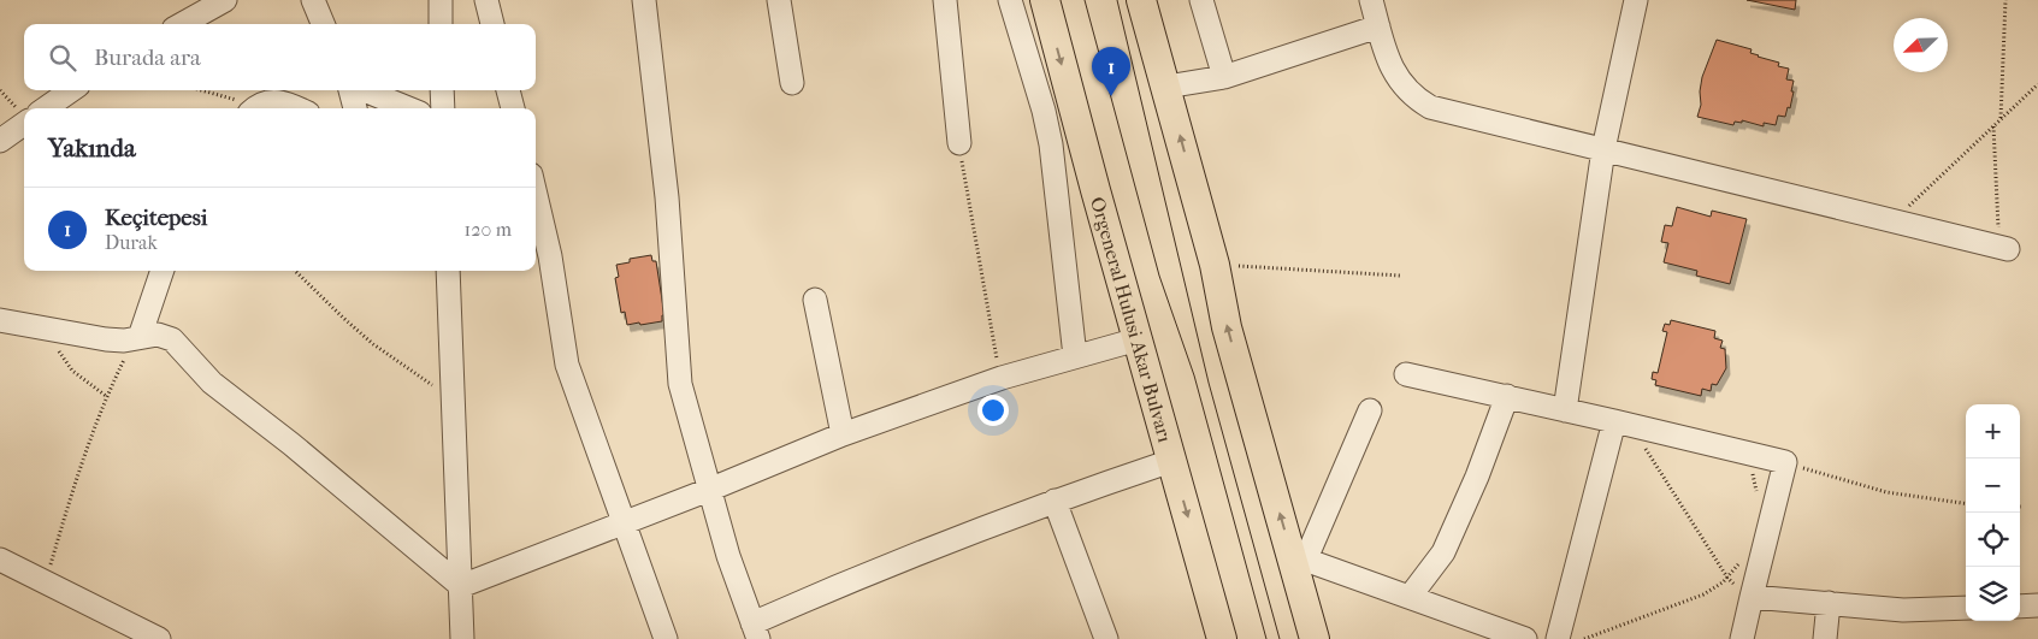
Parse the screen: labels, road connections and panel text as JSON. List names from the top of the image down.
{
  "streets": {
    "main road": ["Orgeneral Hulusi Akar Bulvarı"]
  },
  "north": "bottom left",
  "page": {
    "search": "Burada ara",
    "pins": "1",
    "heading": "Yakında",
    "list": [
      {
        "mark": "1",
        "name": "Keçitepesi",
        "note": "Durak",
        "value": "120 m"
      }
    ],
    "map_buttons": ["+", "−"]
  }
}
